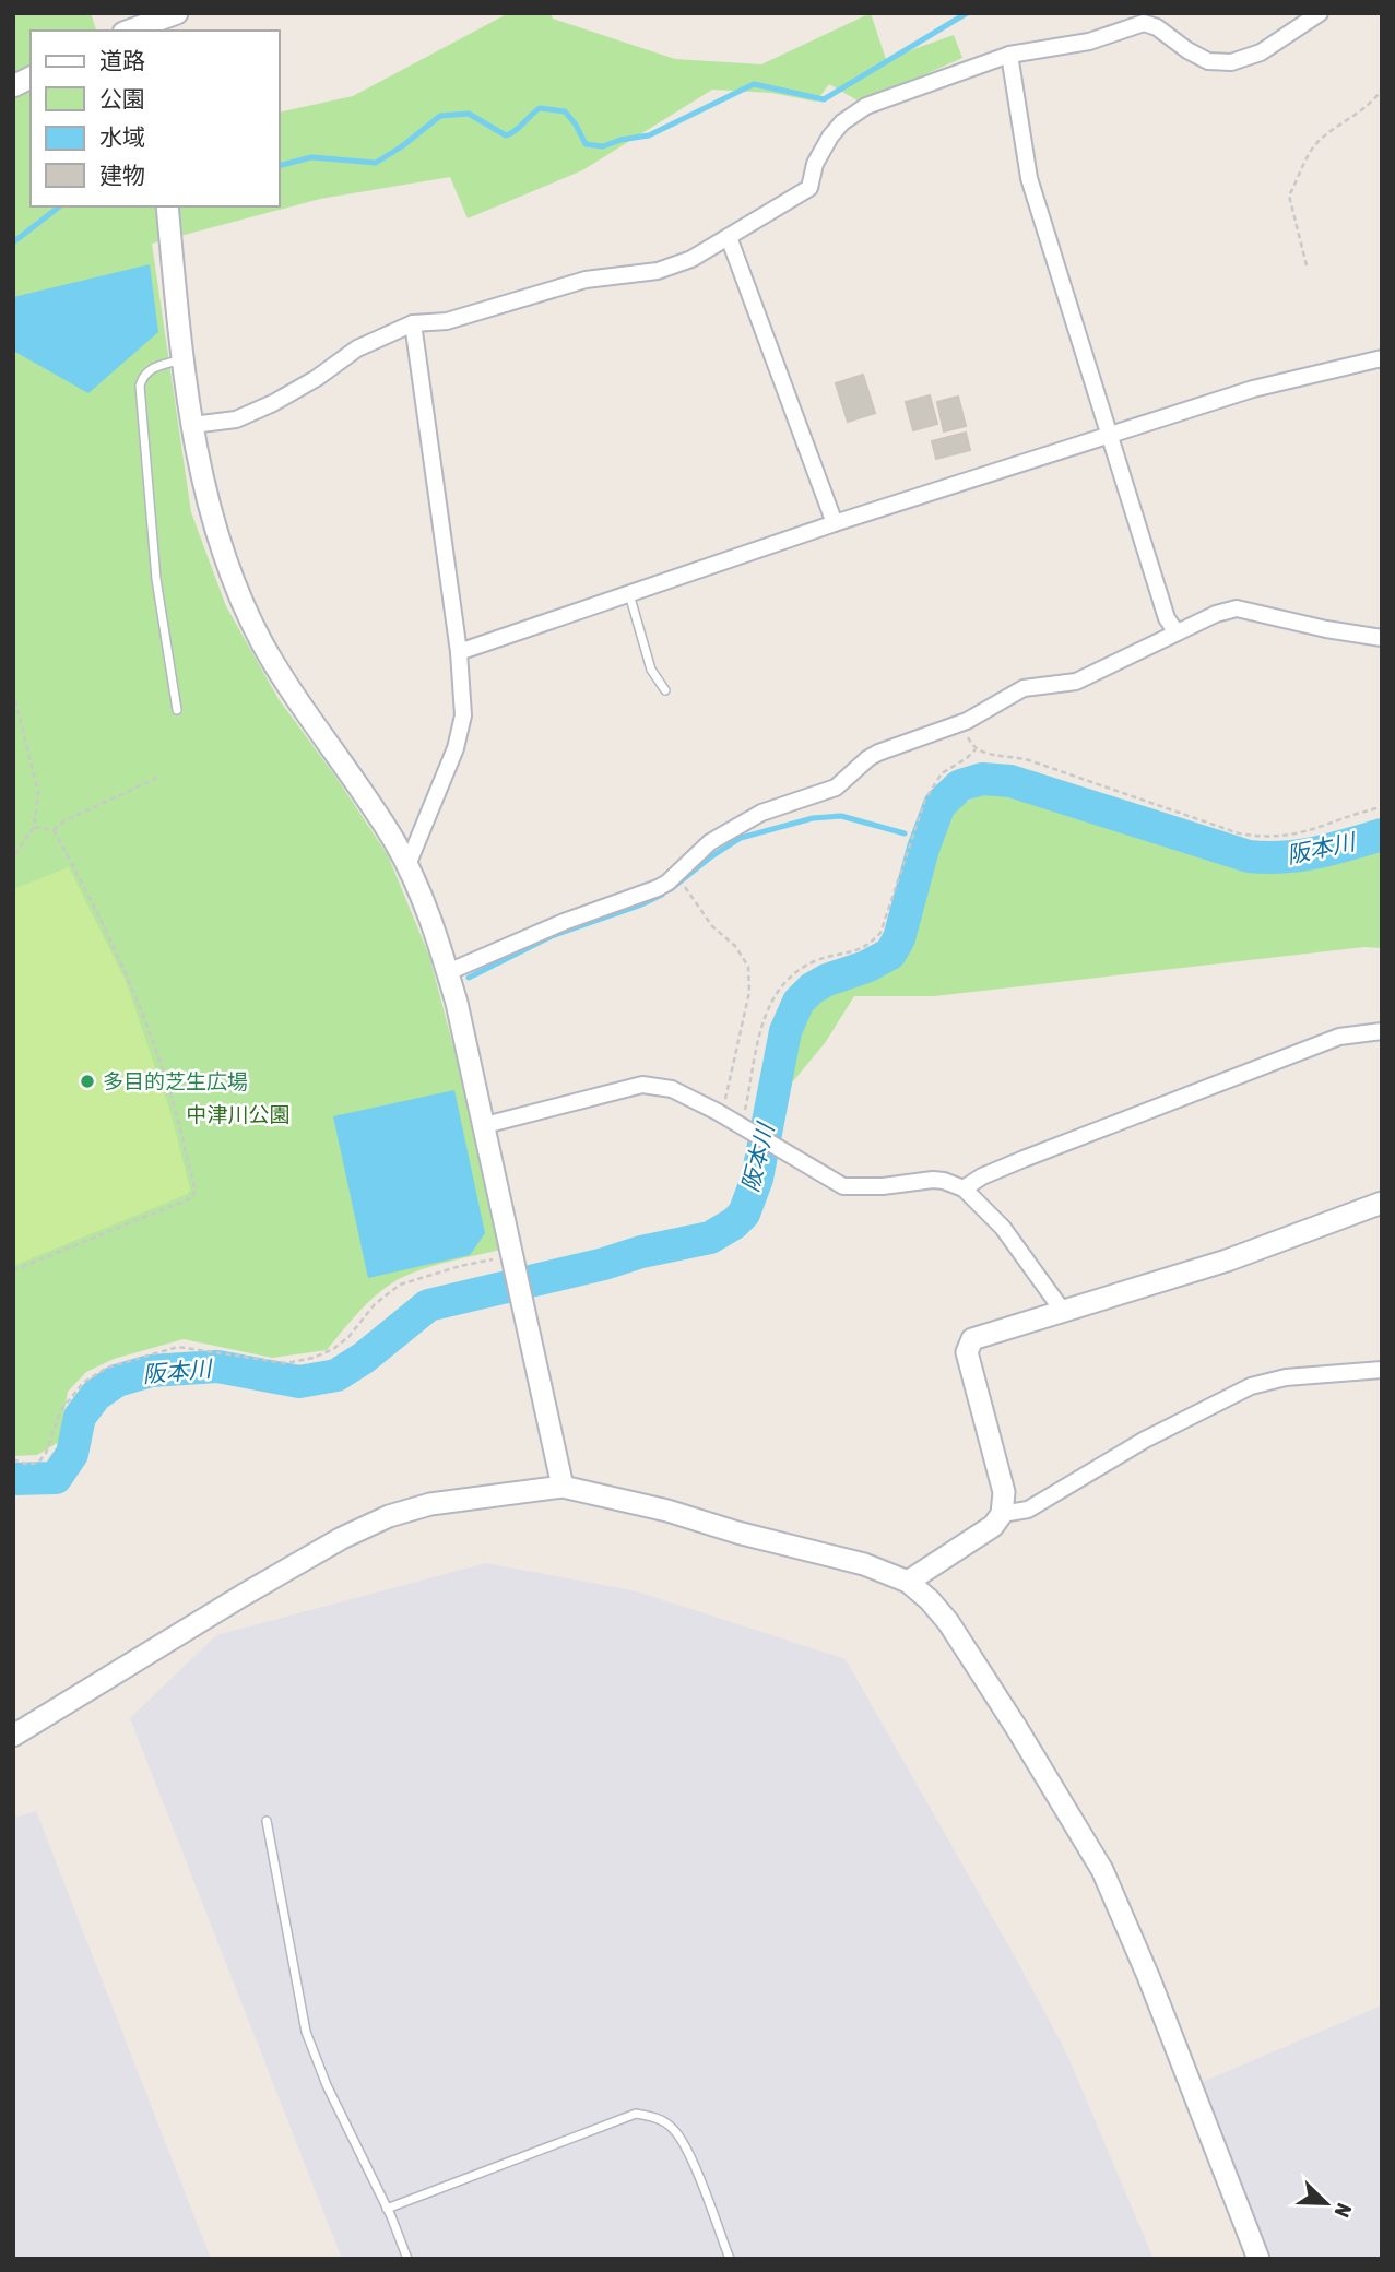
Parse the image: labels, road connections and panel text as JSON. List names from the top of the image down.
{
  "water": ["阪本川"],
  "parks": ["中津川公園"],
  "places": ["多目的芝生広場"],
  "legend": [
    "道路",
    "公園",
    "水域",
    "建物"
  ],
  "north": "bottom right"
}
